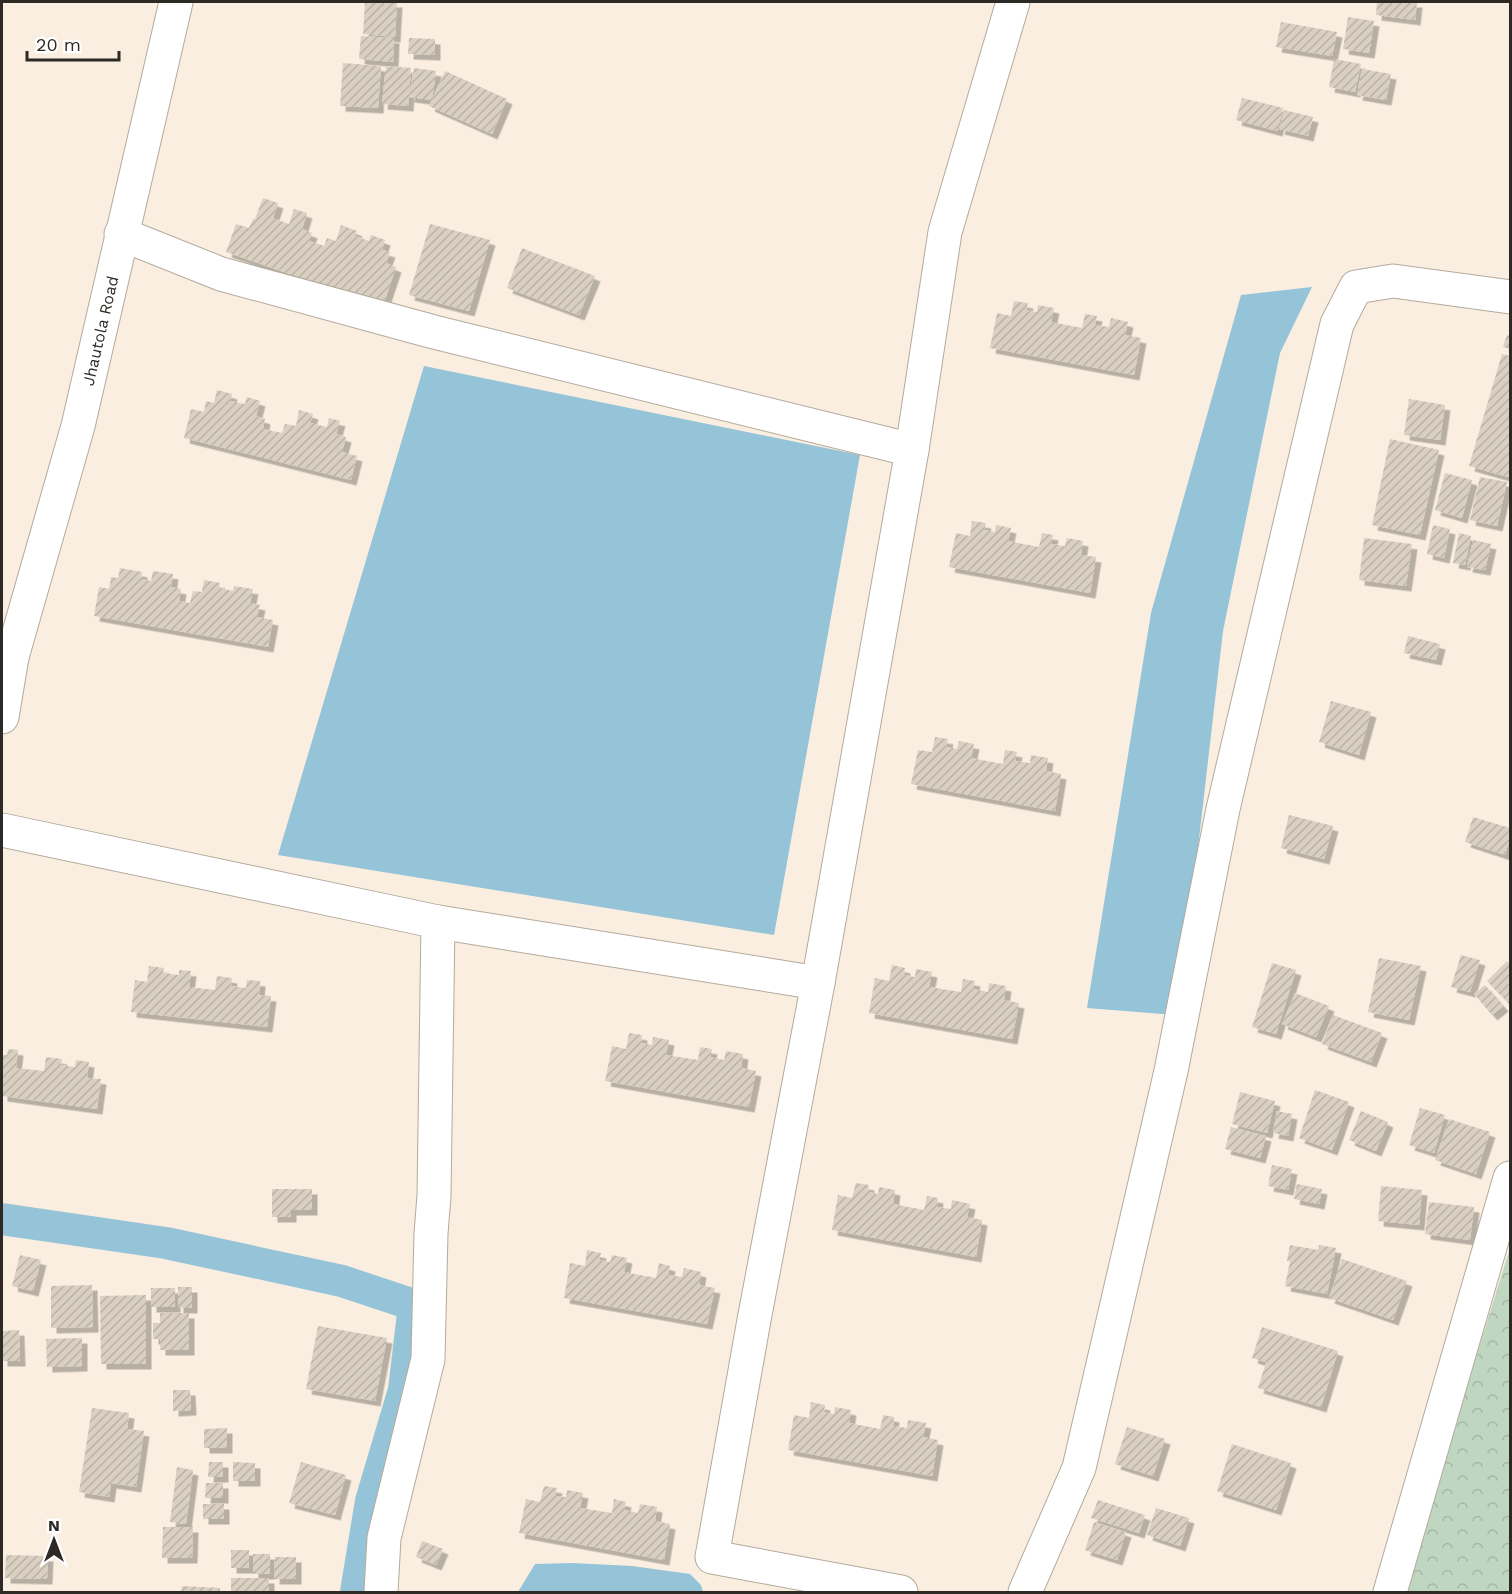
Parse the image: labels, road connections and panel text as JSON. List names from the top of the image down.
{
  "streets": {
    "street": ["Jhautola Road"]
  },
  "scale_bar": "20 m",
  "north": "top"
}
